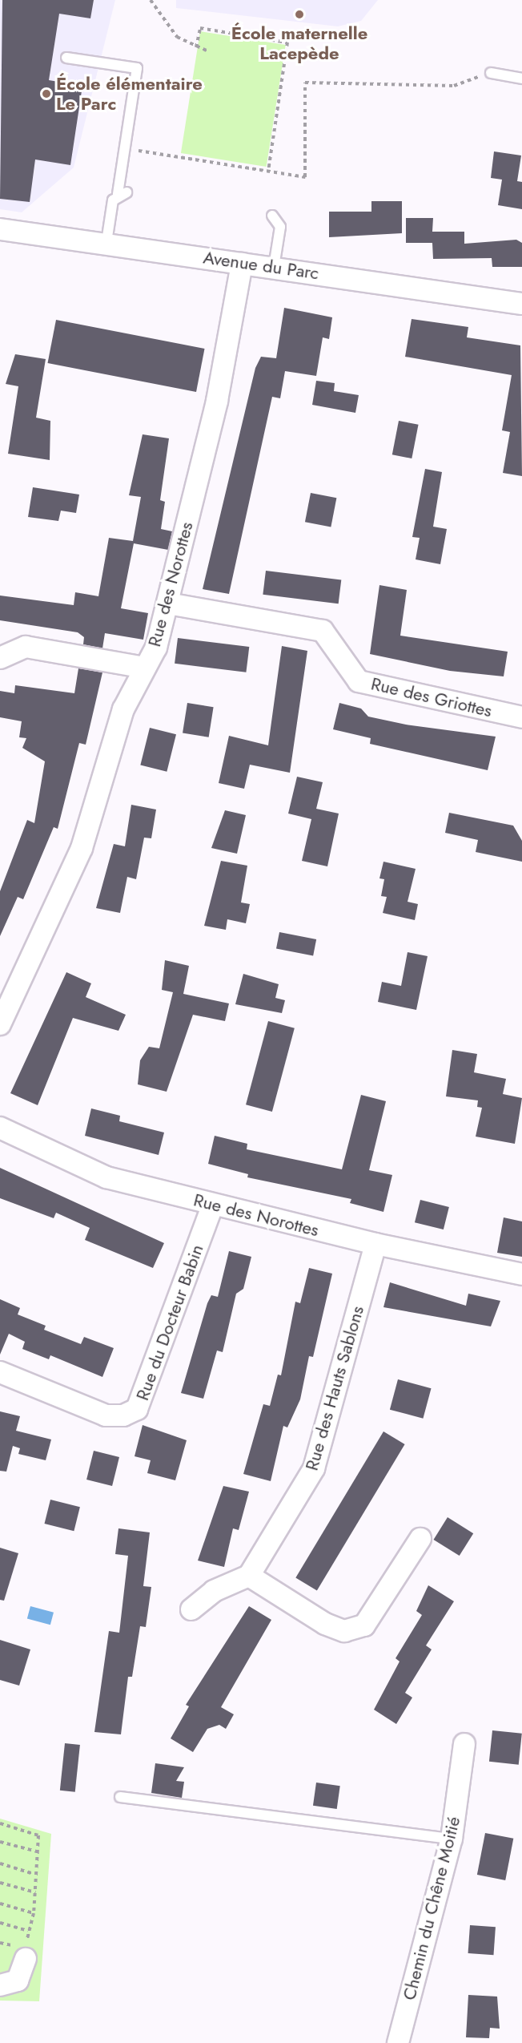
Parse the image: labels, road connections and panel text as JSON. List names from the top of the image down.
{
  "streets": {
    "street": [
      "Avenue du Parc",
      "Rue des Norottes",
      "Rue des Griottes",
      "Rue du Docteur Babin",
      "Rue des Hauts Sablons",
      "Chemin du Chêne Moitié"
    ]
  },
  "crossings": [
    ["Avenue du Parc", "Rue des Norottes"],
    ["Rue des Norottes", "Rue des Griottes"],
    ["Rue des Norottes", "Rue du Docteur Babin"],
    ["Rue des Norottes", "Rue des Hauts Sablons"]
  ],
  "places": ["École maternelle Lacepède", "École élémentaire Le Parc"]
}
